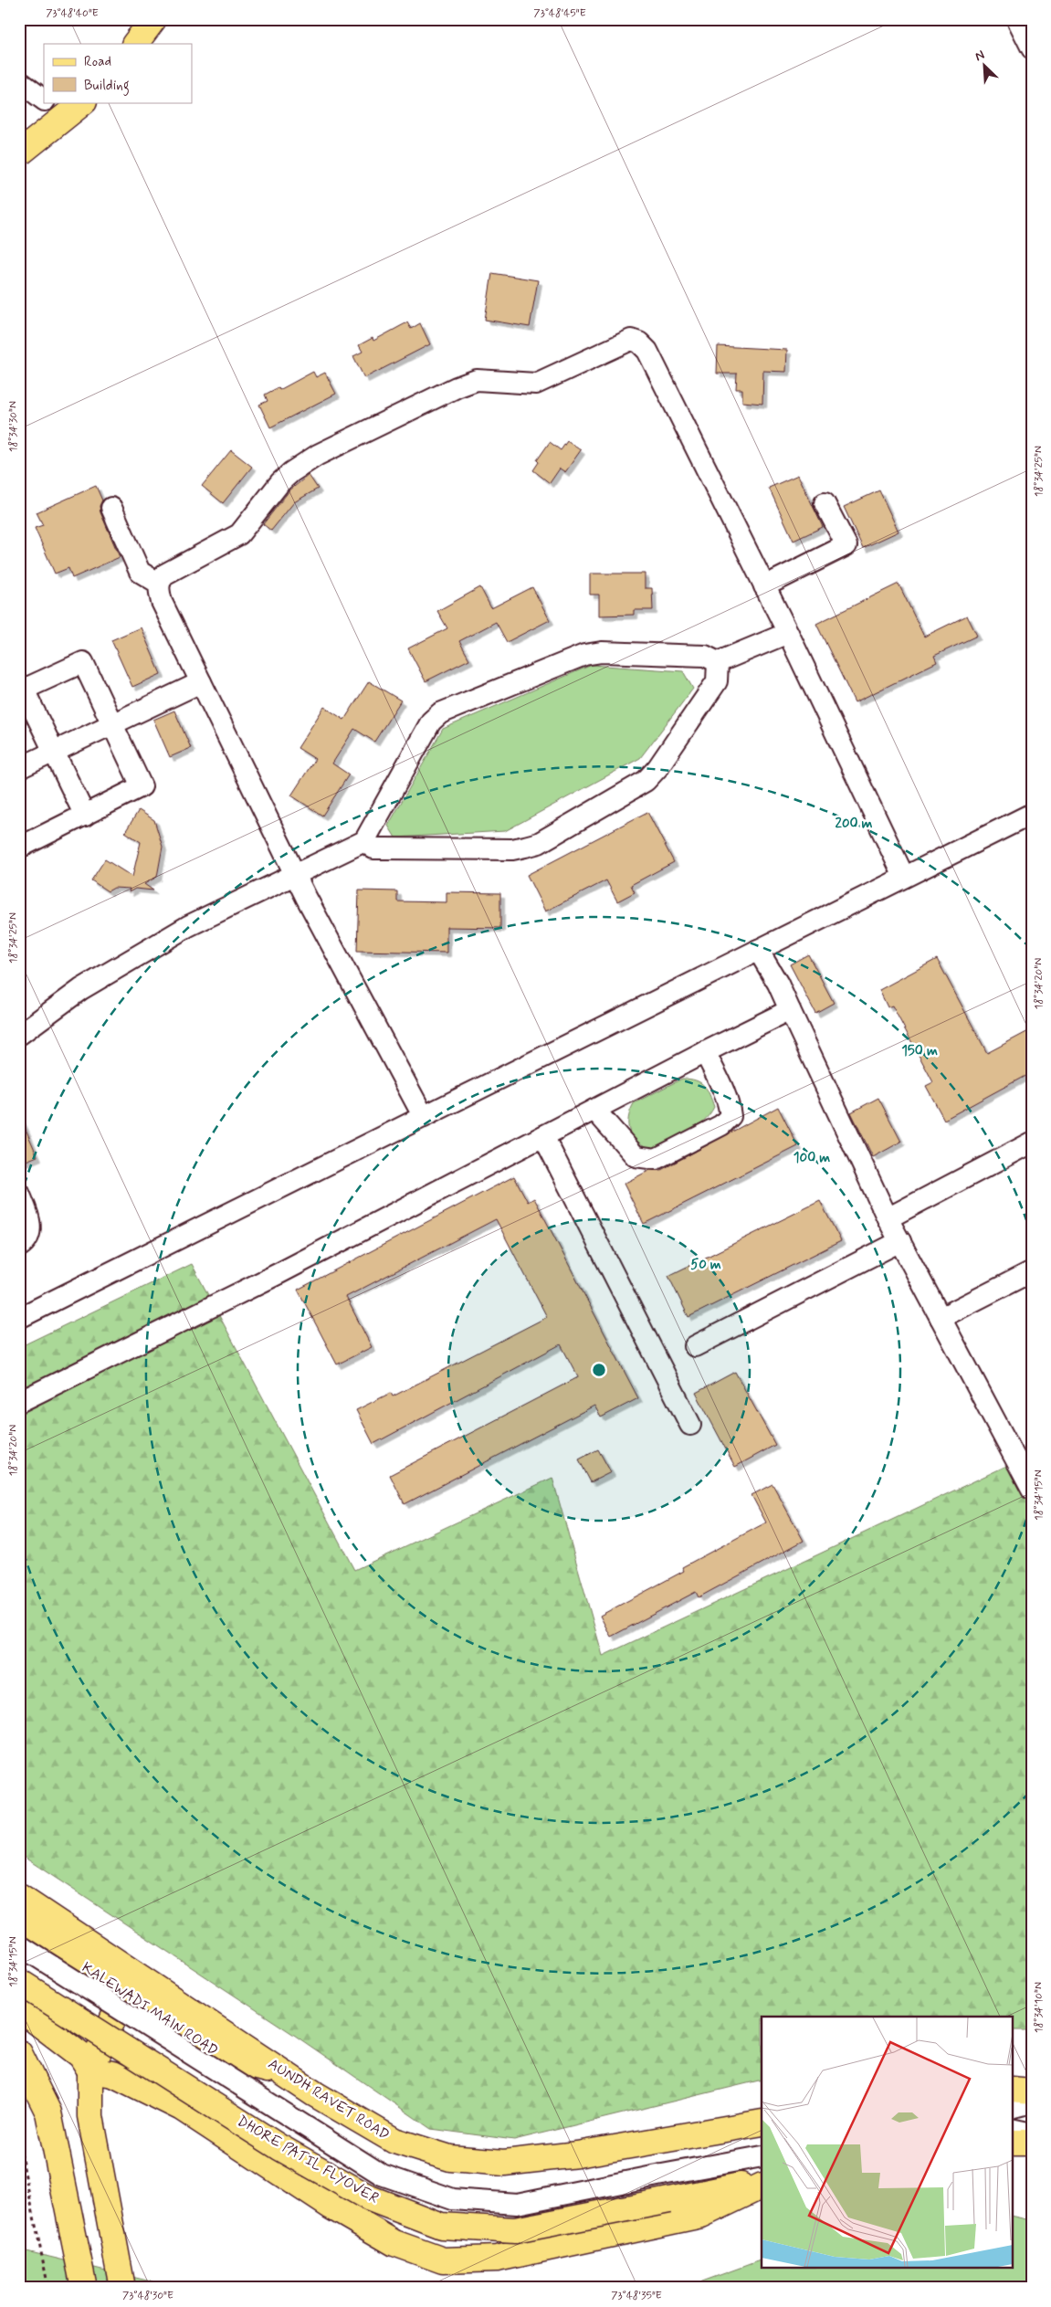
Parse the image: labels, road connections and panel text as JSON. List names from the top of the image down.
{
  "streets": {
    "main road": ["KALEWADI MAIN ROAD", "AUNDH RAVET ROAD", "DHORE PATIL FLYOVER"]
  },
  "crossings": [
    ["KALEWADI MAIN ROAD", "AUNDH RAVET ROAD"]
  ],
  "legend": ["Road", "Building"],
  "north": "top left",
  "coordinates": [
    "73°48'40\"E",
    "73°48'45\"E",
    "18°34'30\"N",
    "18°34'25\"N",
    "18°34'20\"N",
    "18°34'15\"N",
    "18°34'10\"N",
    "73°48'30\"E",
    "73°48'35\"E"
  ],
  "rings": [
    "200 m",
    "150 m",
    "100 m",
    "50 m"
  ]
}
